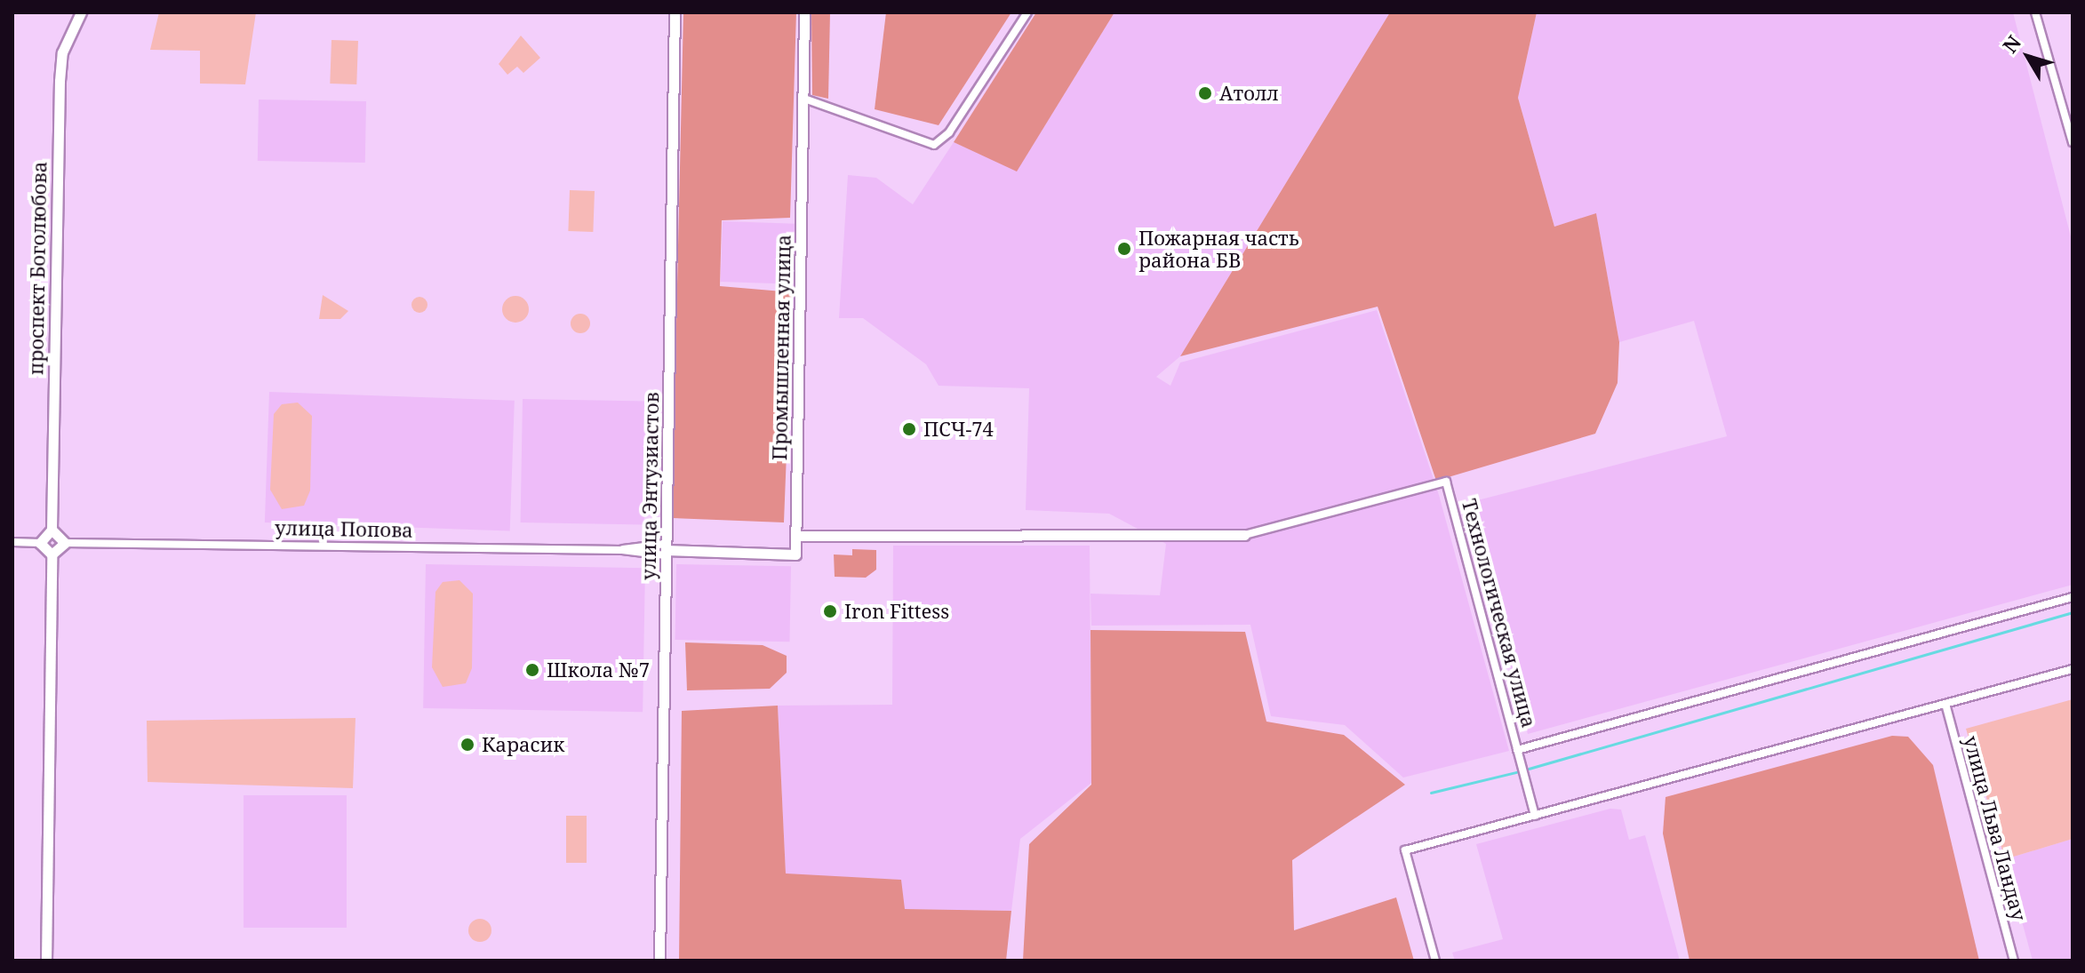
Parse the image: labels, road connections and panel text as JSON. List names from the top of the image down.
{
  "streets": {
    "street": [
      "проспект Боголюбова",
      "Промышленная улица",
      "улица Энтузиастов",
      "улица Попова",
      "Технологическая улица",
      "улица Льва Ландау"
    ]
  },
  "crossings": [
    ["Промышленная улица", "Технологическая улица"],
    ["улица Энтузиастов", "улица Попова"]
  ],
  "places": [
    "Атолл",
    "Пожарная часть района БВ",
    "ПСЧ-74",
    "Iron Fittess",
    "Школа №7",
    "Карасик"
  ],
  "north": "top left"
}
